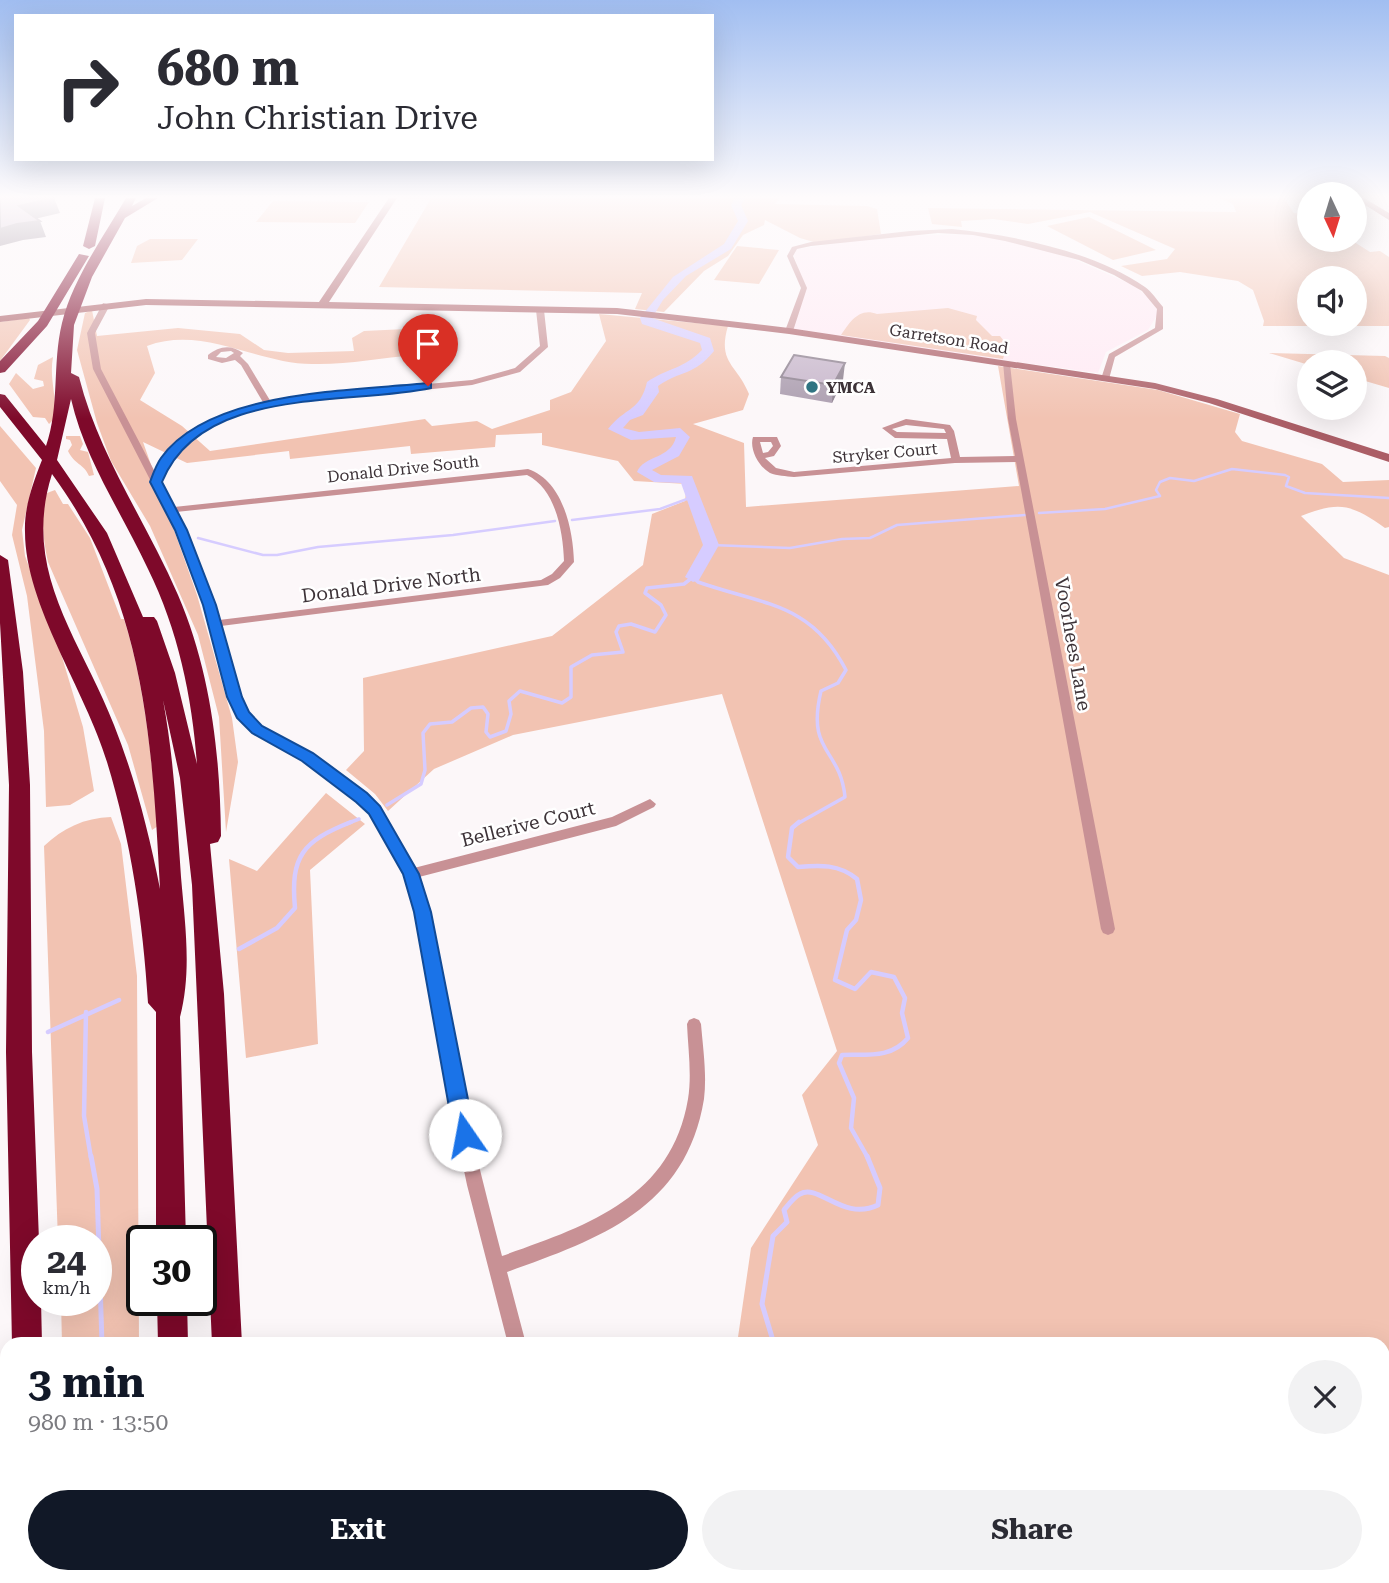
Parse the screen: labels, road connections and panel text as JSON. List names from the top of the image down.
{
  "streets": {
    "street": [
      "Garretson Road",
      "Stryker Court",
      "Donald Drive South",
      "Donald Drive North",
      "Voorhees Lane",
      "Bellerive Court"
    ]
  },
  "crossings": [
    ["Garretson Road", "Voorhees Lane"],
    ["Stryker Court", "Voorhees Lane"],
    ["Donald Drive South", "Donald Drive North"]
  ],
  "places": ["YMCA"],
  "north": "bottom",
  "page": {
    "turn": ["680 m", "John Christian Drive"],
    "speed": "24 km/h",
    "limit": "30",
    "heading": ["3 min", "980 m · 13:50"],
    "buttons": ["Exit", "Share"]
  }
}
